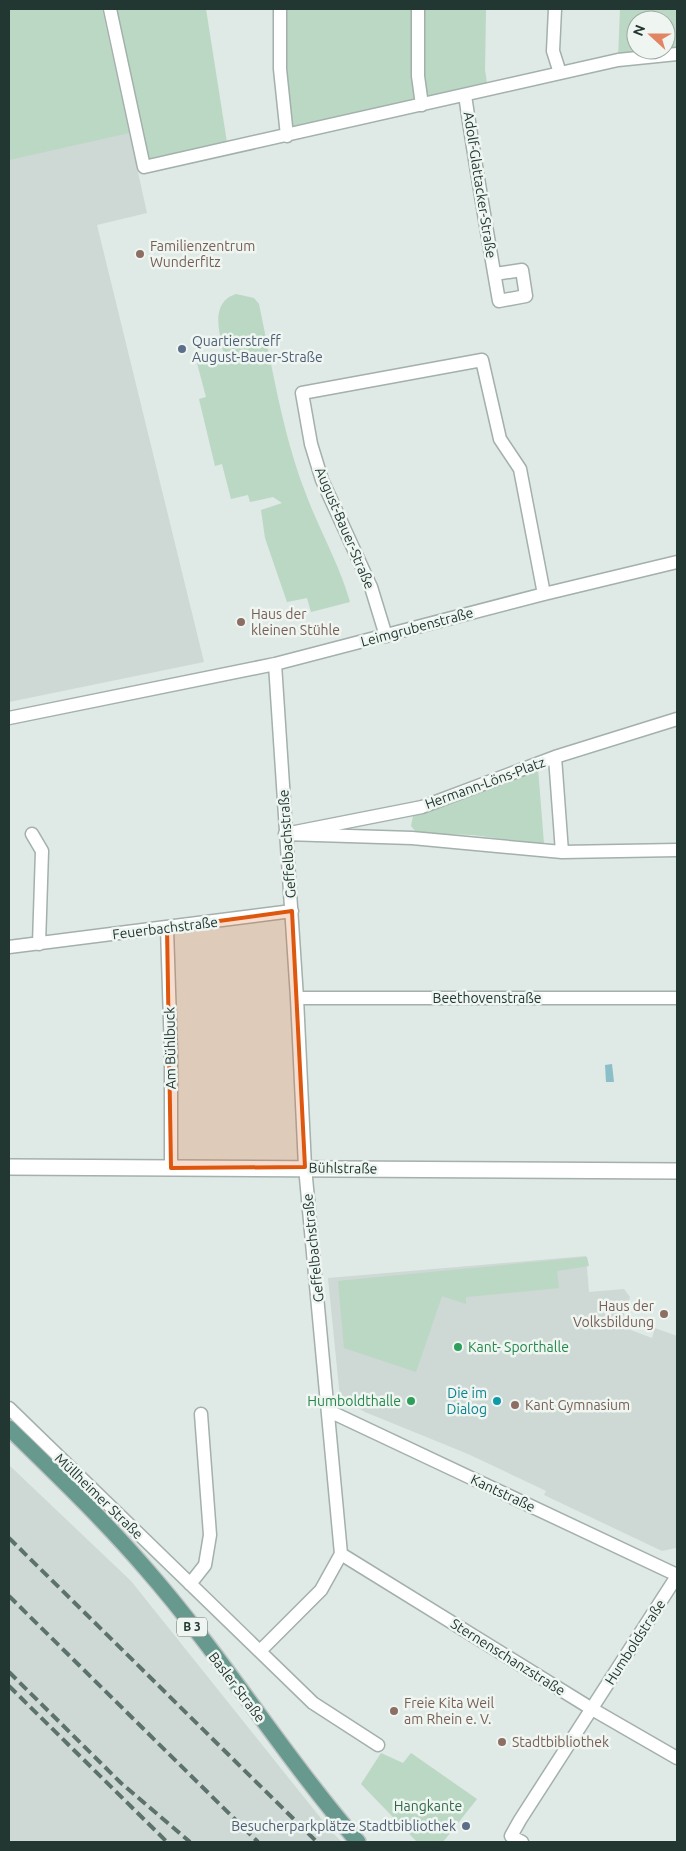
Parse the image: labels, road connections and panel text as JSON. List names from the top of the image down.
{
  "streets": {
    "main road": ["B 3", "Basler Straße"],
    "street": [
      "Adolf-Glattacker-Straße",
      "August-Bauer-Straße",
      "Leimgrubenstraße",
      "Hermann-Löns-Platz",
      "Geffelbachstraße",
      "Feuerbachstraße",
      "Beethovenstraße",
      "Am Bühlbuck",
      "Bühlstraße",
      "Kantstraße",
      "Müllheimer Straße",
      "Humboldstraße",
      "Sternenschanzstraße"
    ]
  },
  "crossings": [
    ["August-Bauer-Straße", "Leimgrubenstraße"],
    ["Leimgrubenstraße", "Geffelbachstraße"],
    ["Hermann-Löns-Platz", "Geffelbachstraße"],
    ["Geffelbachstraße", "Feuerbachstraße"],
    ["Geffelbachstraße", "Beethovenstraße"],
    ["Geffelbachstraße", "Bühlstraße"],
    ["Geffelbachstraße", "Kantstraße"],
    ["Geffelbachstraße", "Sternenschanzstraße"],
    ["Feuerbachstraße", "Am Bühlbuck"],
    ["Am Bühlbuck", "Bühlstraße"],
    ["Kantstraße", "Humboldstraße"],
    ["Humboldstraße", "Sternenschanzstraße"]
  ],
  "parks": ["Hangkante"],
  "places": [
    "Familienzentrum Wunderfitz",
    "Quartierstreff August-Bauer-Straße",
    "Haus der kleinen Stühle",
    "Haus der Volksbildung",
    "Kant- Sporthalle",
    "Humboldthalle",
    "Die im Dialog",
    "Kant Gymnasium",
    "Freie Kita Weil am Rhein e. V.",
    "Stadtbibliothek",
    "Besucherparkplätze Stadtbibliothek"
  ],
  "north": "left"
}
